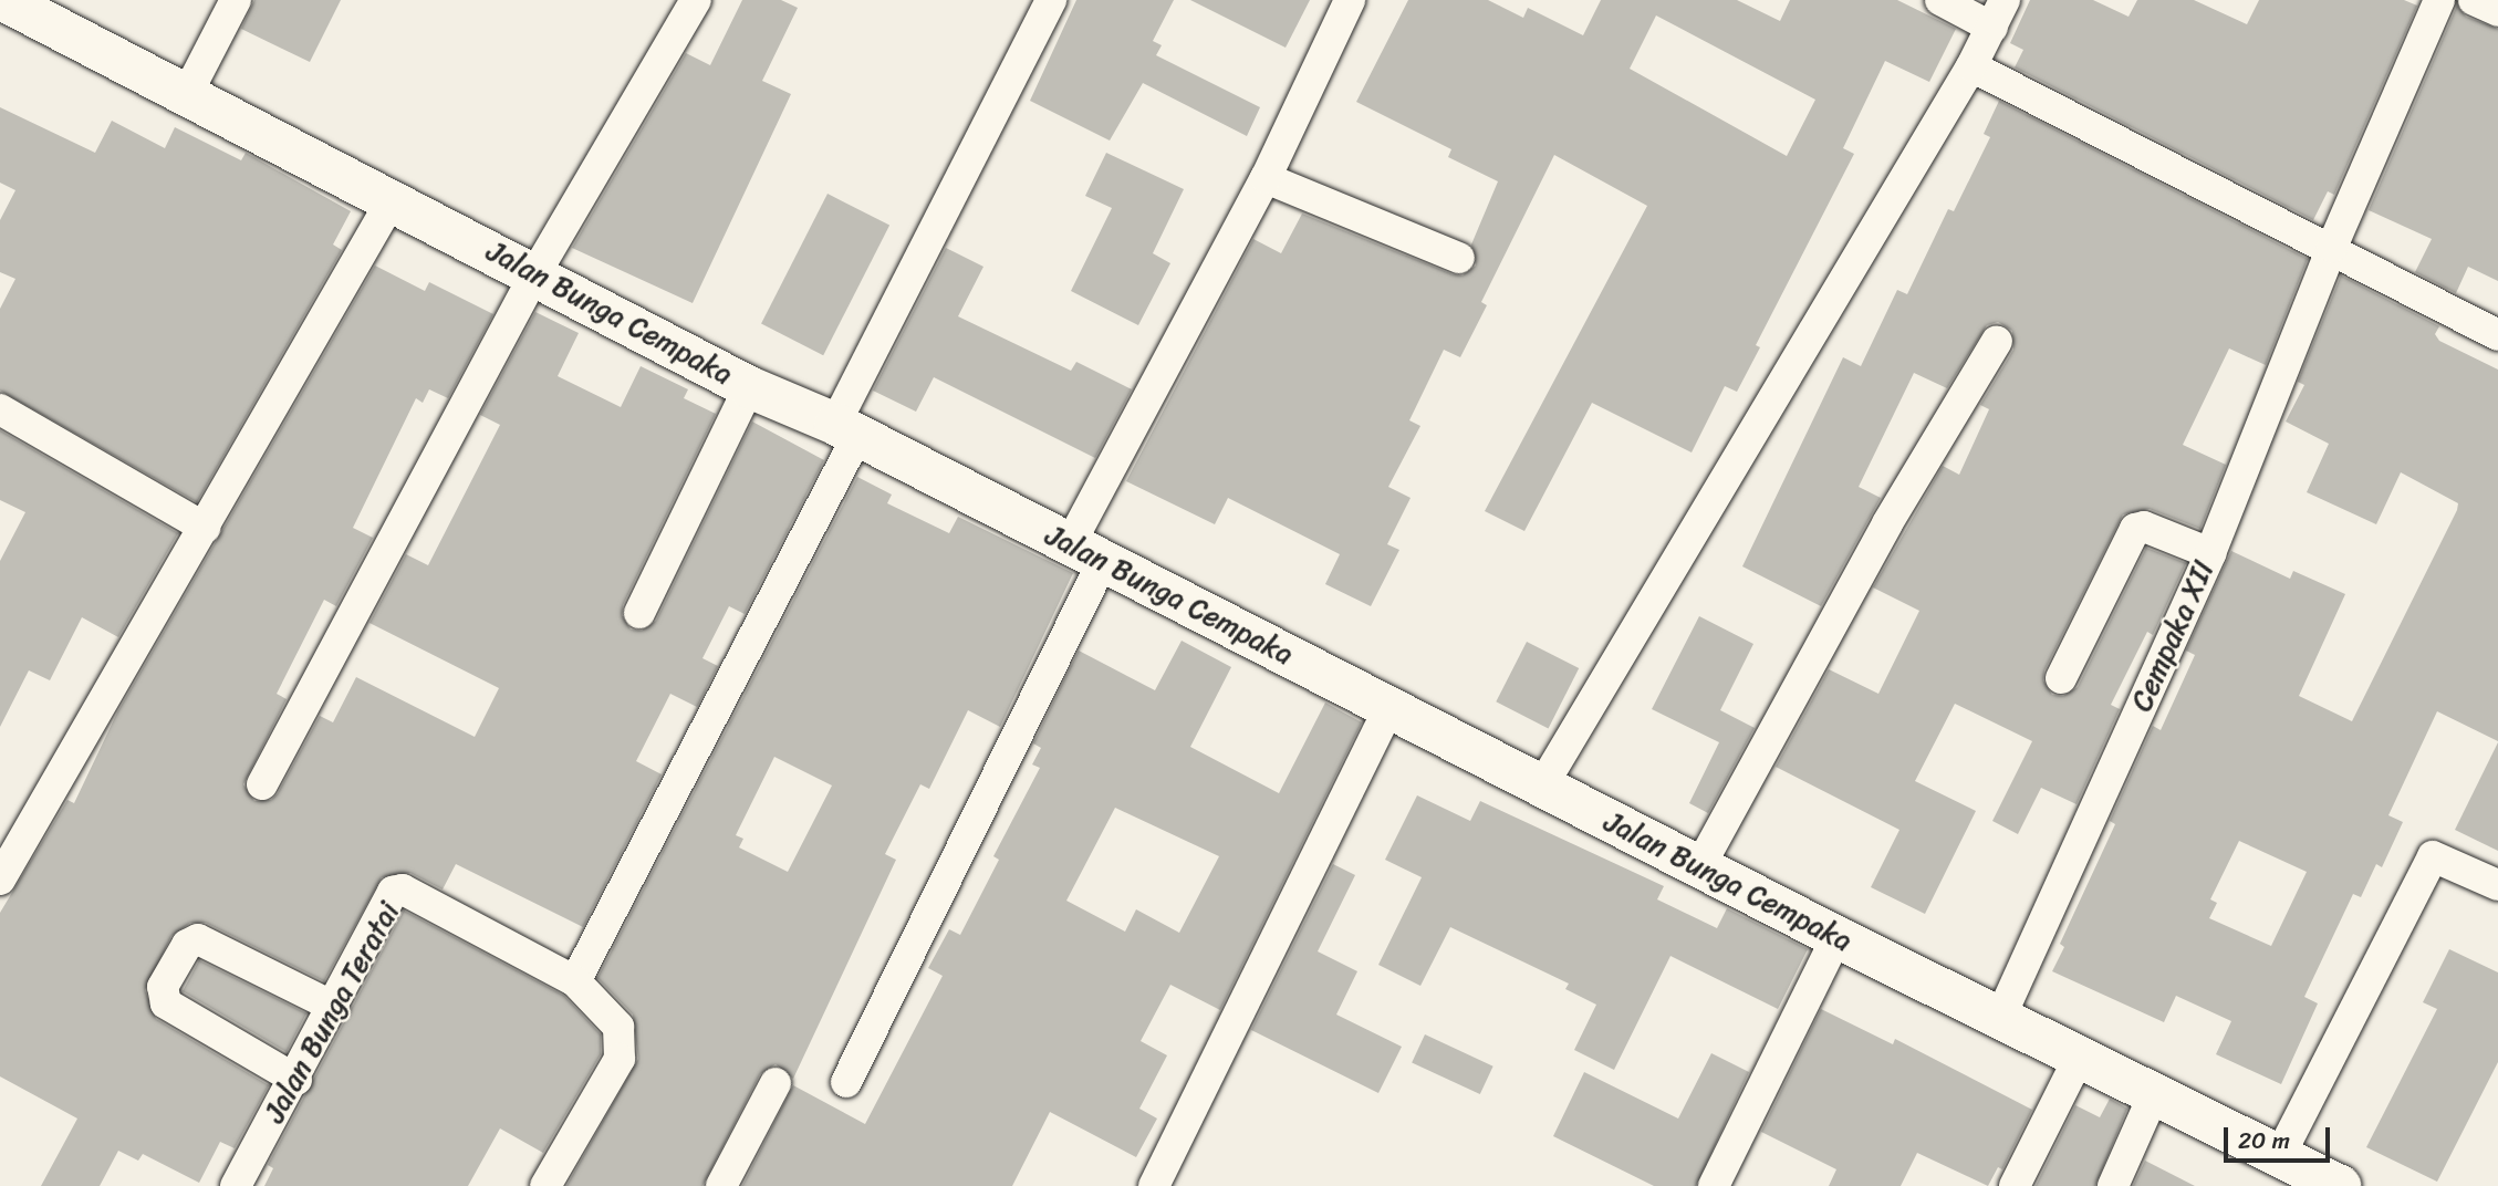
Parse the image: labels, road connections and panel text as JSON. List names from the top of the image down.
{
  "streets": {
    "street": ["Jalan Bunga Cempaka", "Cempaka XII", "Jalan Bunga Teratai"]
  },
  "crossings": [
    ["Jalan Bunga Cempaka", "Cempaka XII"]
  ],
  "scale_bar": "20 m"
}
